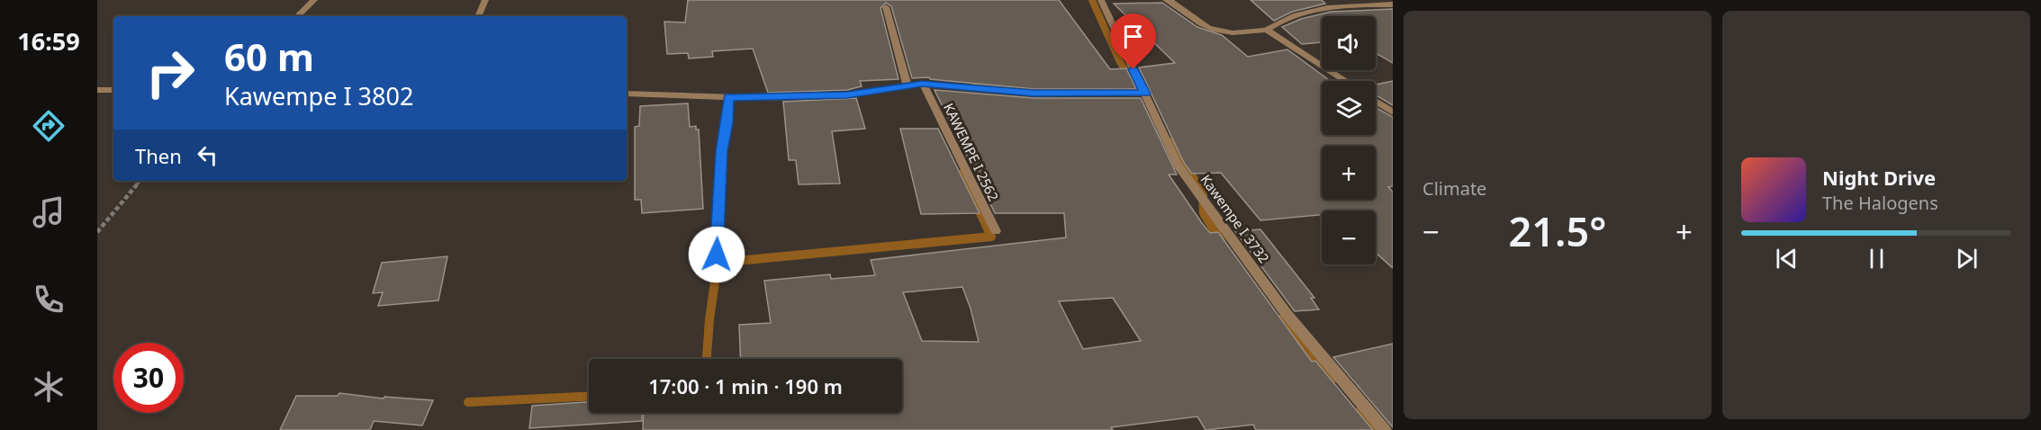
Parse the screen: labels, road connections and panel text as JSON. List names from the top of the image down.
{
  "streets": {
    "street": ["KAWEMPE I 2562", "Kawempe I 3732"]
  },
  "page": {
    "tabs": "16:59",
    "tile": "Climate",
    "map_buttons": ["+", "−"],
    "turn": ["60 m", "Kawempe I 3802"],
    "then": "Then",
    "song": ["Night Drive", "The Halogens"],
    "heat": ["−", "21.5°", "+"],
    "limit": "30",
    "trip": "17:00 · 1 min · 190 m"
  }
}
